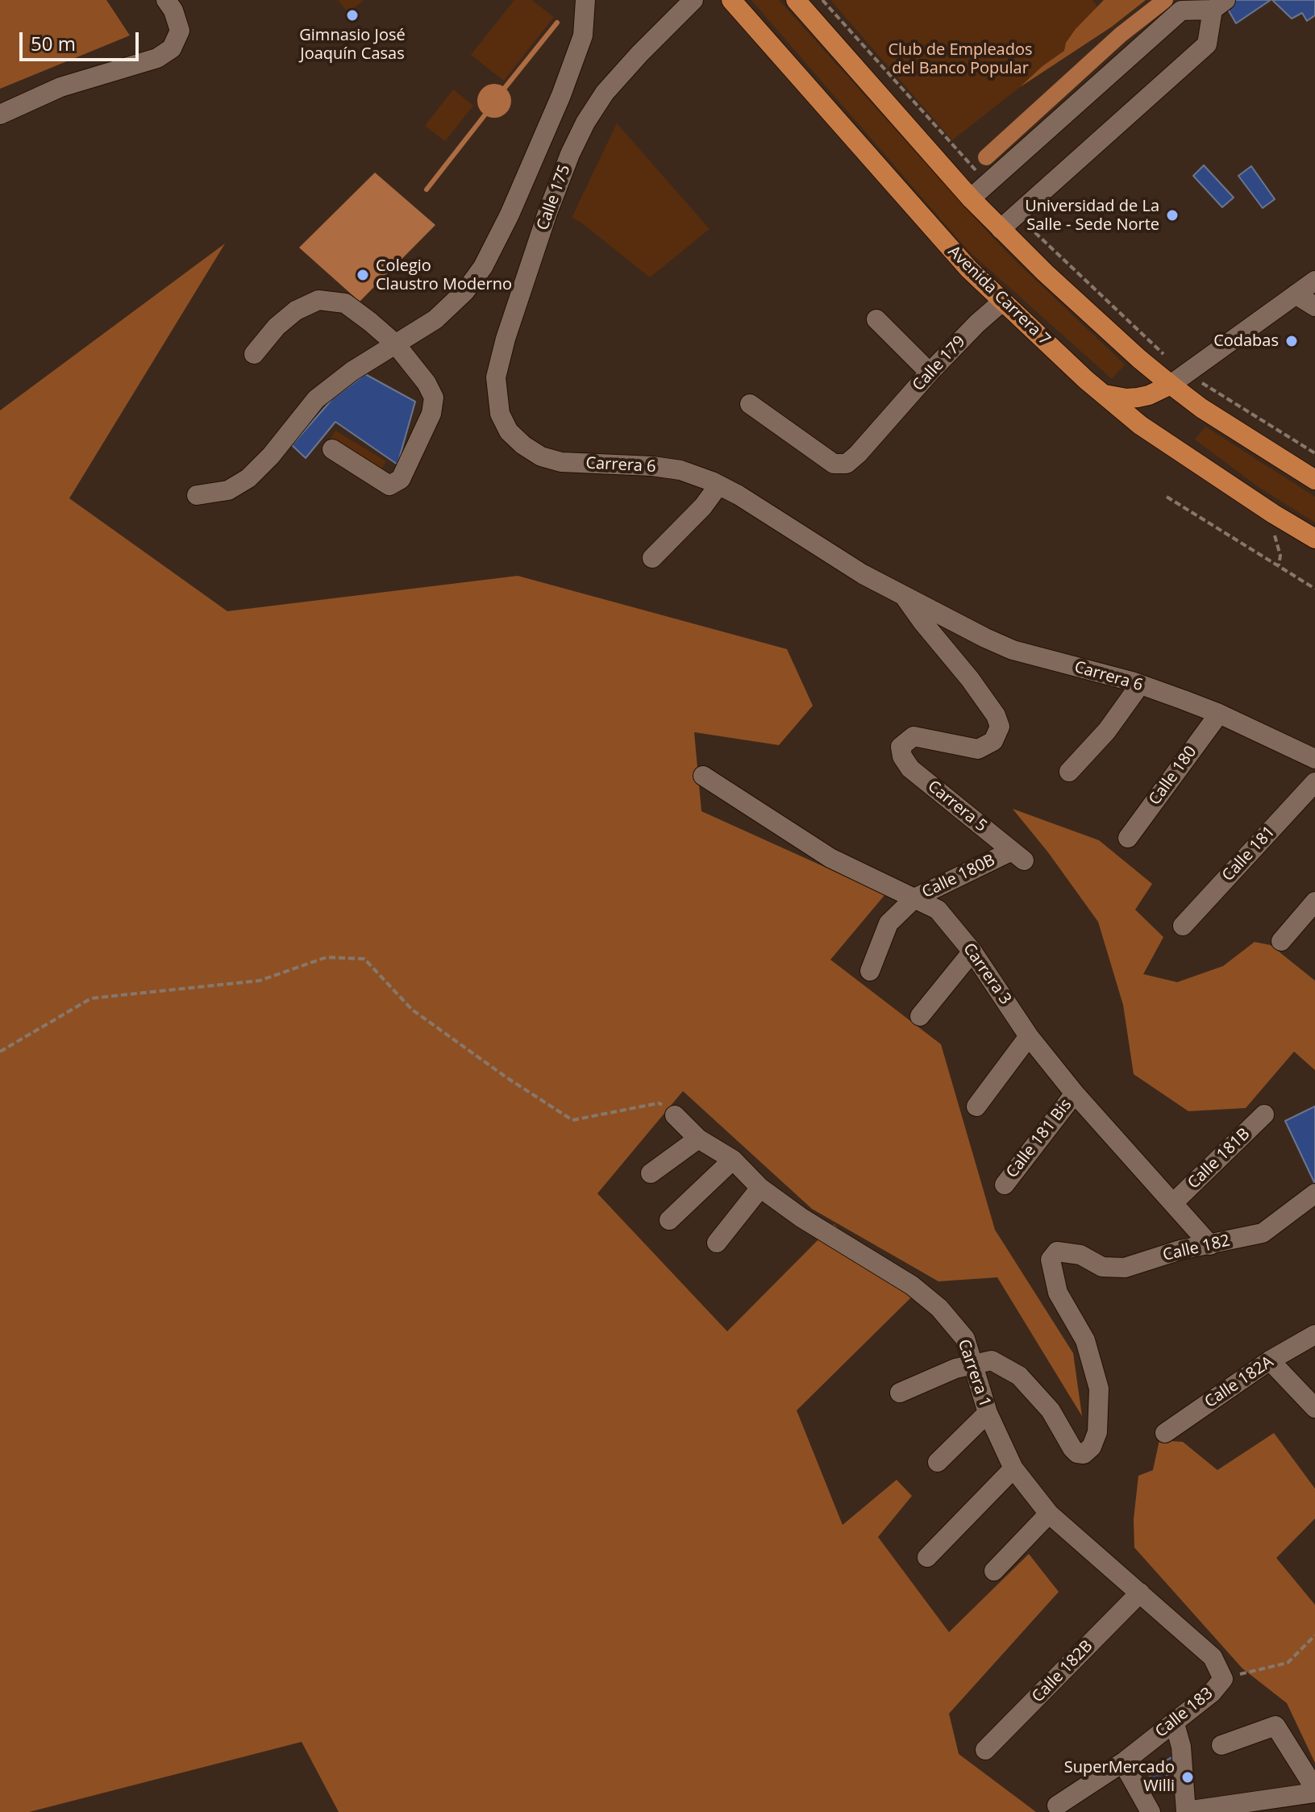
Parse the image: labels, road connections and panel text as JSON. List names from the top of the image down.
{
  "streets": {
    "main road": ["Avenida Carrera 7"],
    "street": [
      "Calle 175",
      "Calle 179",
      "Carrera 6",
      "Calle 180",
      "Carrera 5",
      "Calle 181",
      "Calle 180B",
      "Carrera 3",
      "Calle 181 Bis",
      "Calle 181B",
      "Calle 182",
      "Carrera 1",
      "Calle 182A",
      "Calle 182B",
      "Calle 183"
    ]
  },
  "crossings": [
    ["Calle 175", "Carrera 6"],
    ["Avenida Carrera 7", "Calle 179"],
    ["Carrera 6", "Calle 180"],
    ["Carrera 6", "Carrera 5"],
    ["Carrera 5", "Calle 180B"],
    ["Calle 180B", "Carrera 3"],
    ["Carrera 3", "Calle 181 Bis"],
    ["Carrera 3", "Calle 181B"],
    ["Carrera 3", "Calle 182"],
    ["Calle 182", "Carrera 1"],
    ["Carrera 1", "Calle 182B"],
    ["Carrera 1", "Calle 183"]
  ],
  "parks": ["Club de Empleados del Banco Popular"],
  "places": [
    "Gimnasio José Joaquín Casas",
    "Universidad de La Salle - Sede Norte",
    "Colegio Claustro Moderno",
    "Codabas",
    "SuperMercado Willi"
  ],
  "scale_bar": "50 m"
}
